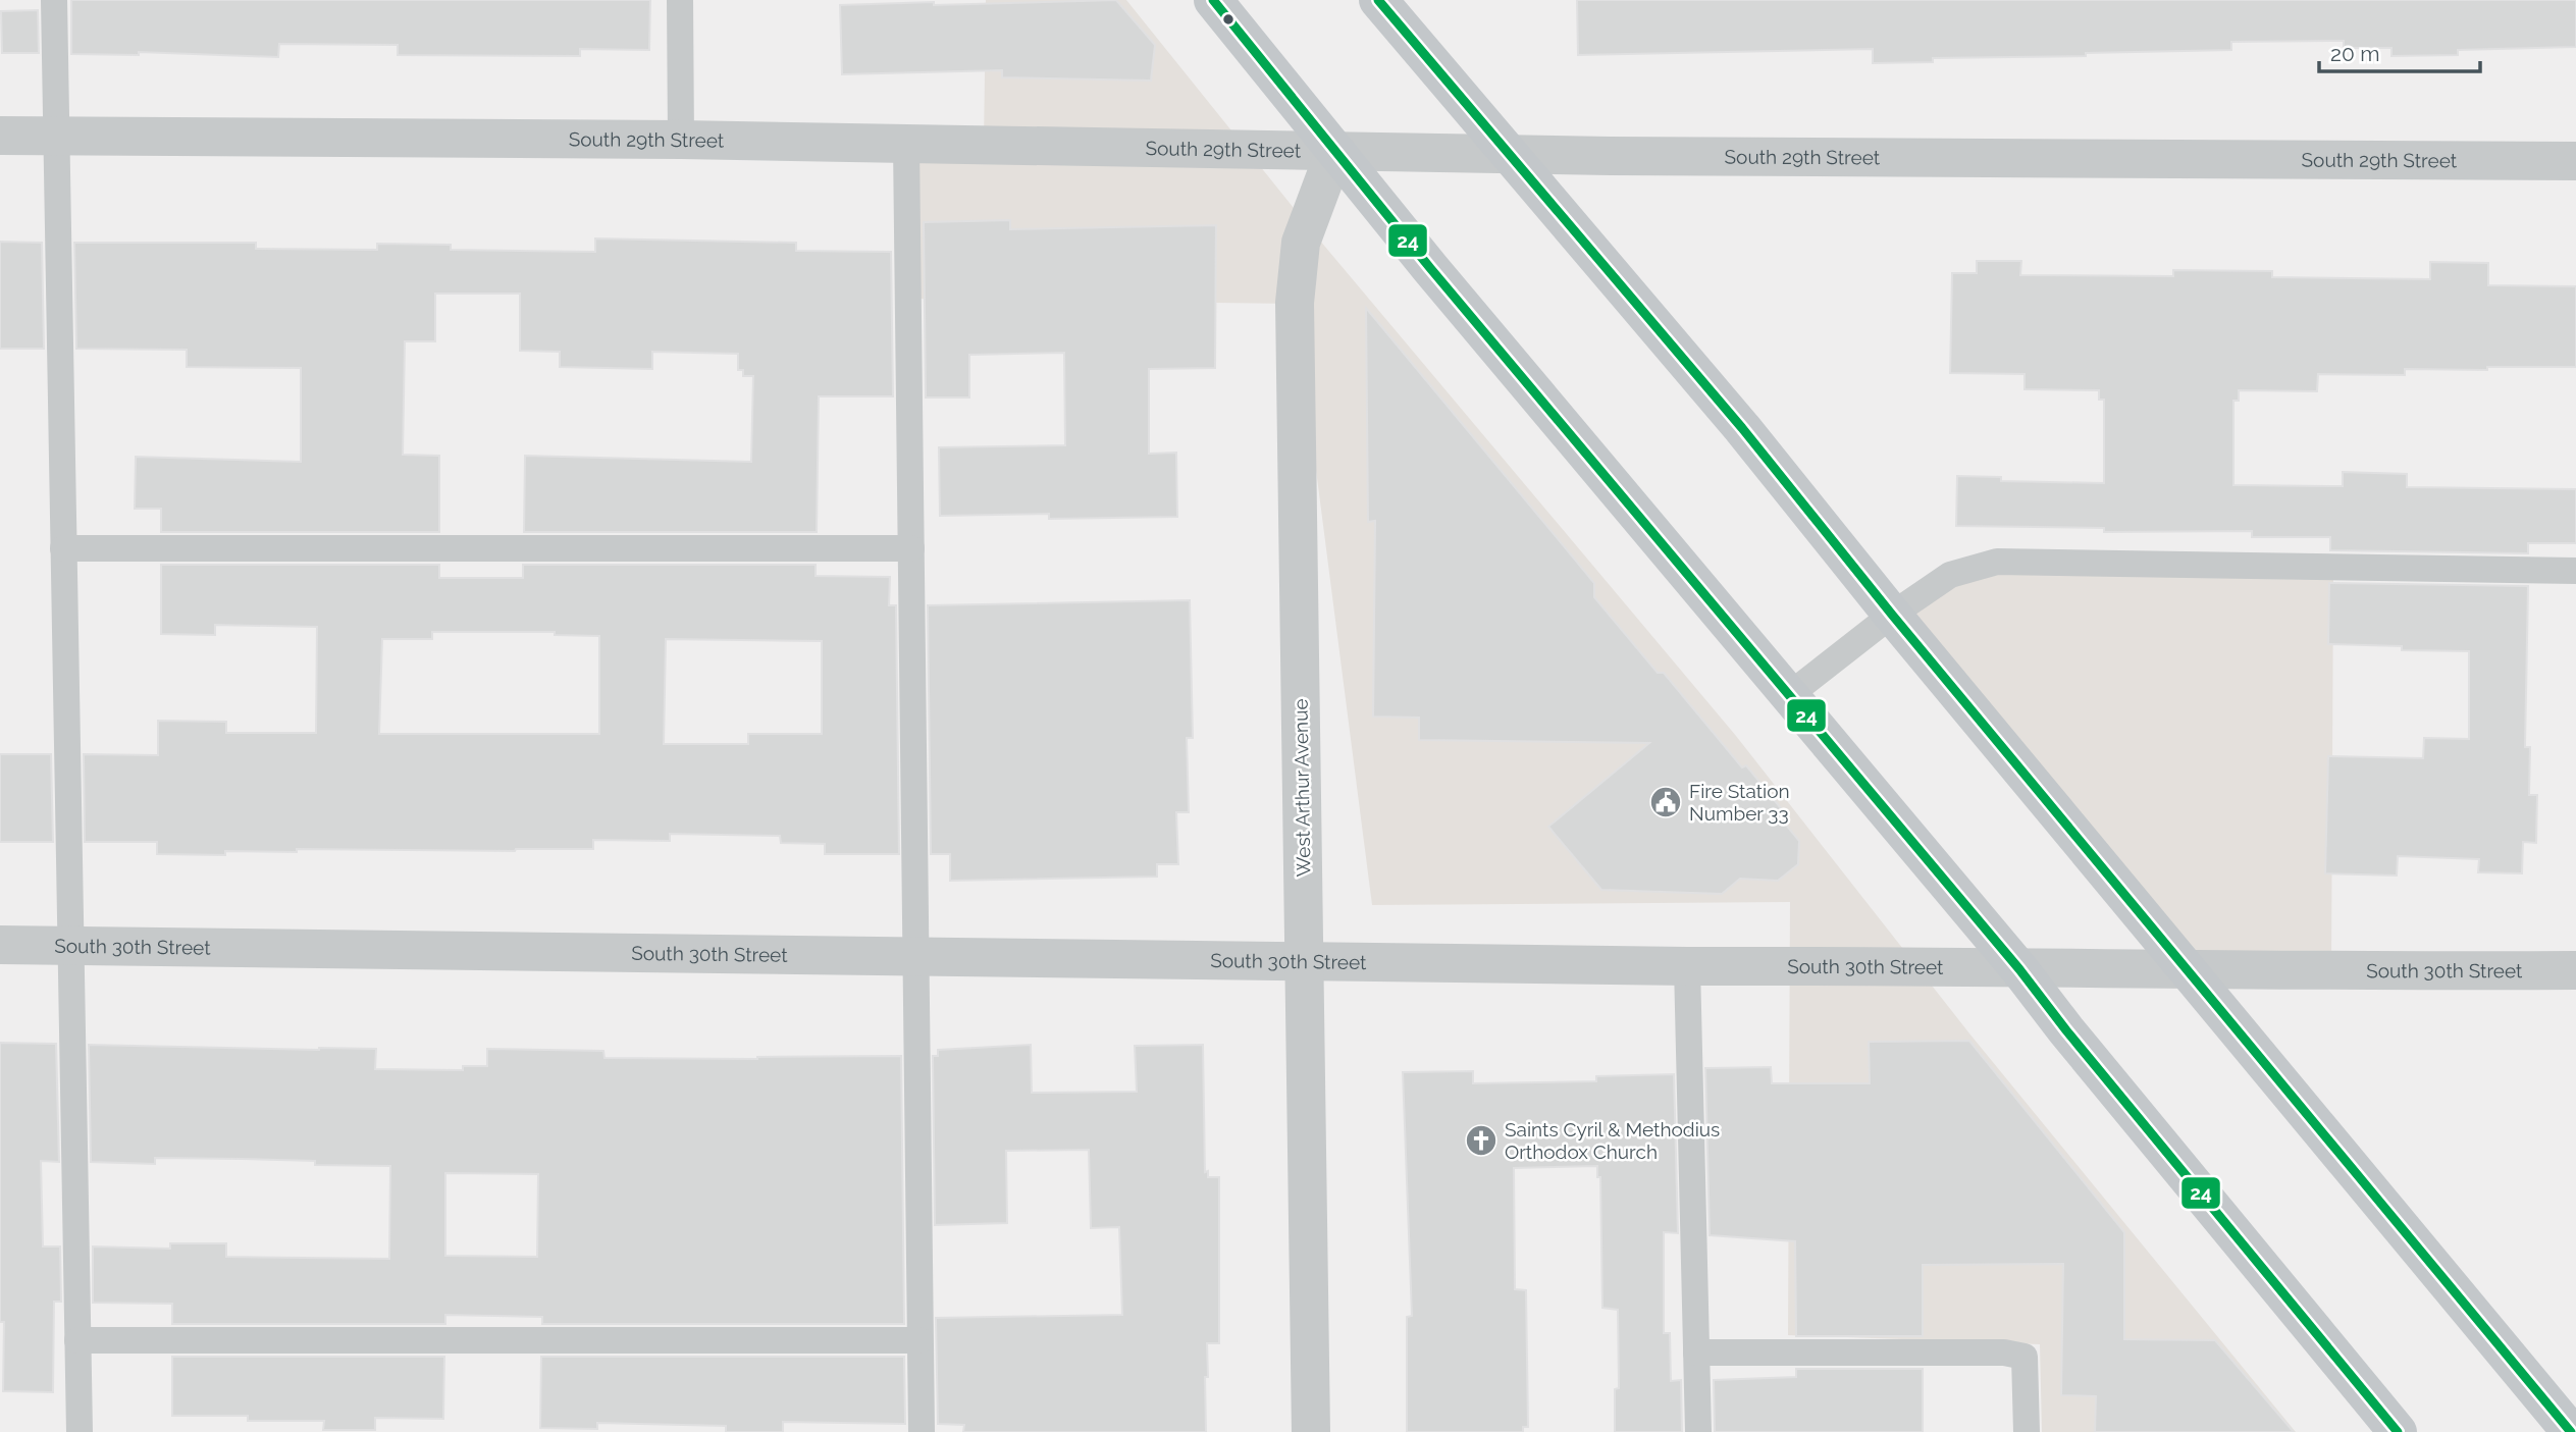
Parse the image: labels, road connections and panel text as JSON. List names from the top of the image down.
{
  "streets": {
    "street": ["South 29th Street", "West Arthur Avenue", "South 30th Street"]
  },
  "crossings": [
    ["South 29th Street", "West Arthur Avenue"],
    ["West Arthur Avenue", "South 30th Street"]
  ],
  "places": {
    "public building": ["Fire Station Number 33"],
    "church": ["Saints Cyril & Methodius Orthodox Church"]
  },
  "lines": ["transit line 24"],
  "scale_bar": "20 m"
}
